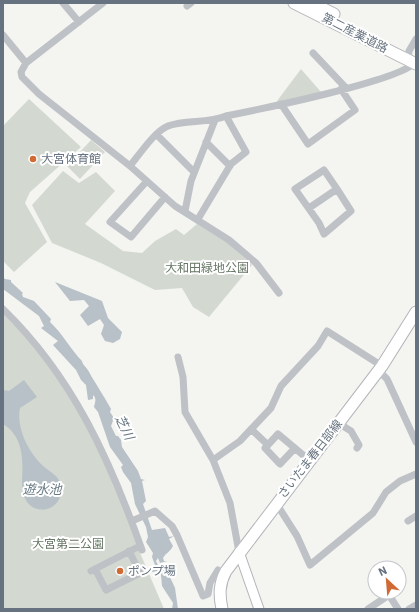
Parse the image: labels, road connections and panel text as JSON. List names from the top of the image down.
{
  "streets": {
    "main road": ["第二産業道路", "さいたま春日部線"]
  },
  "water": ["芝川", "遊水池"],
  "parks": ["大和田緑地公園", "大宮第二公園"],
  "places": ["大宮体育館", "ポンプ場"],
  "north": "top left"
}
